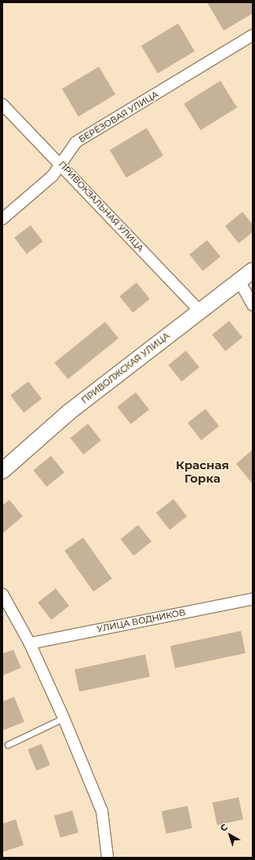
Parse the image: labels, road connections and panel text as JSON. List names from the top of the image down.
{
  "streets": {
    "main road": ["ПРИВОЛЖСКАЯ УЛИЦА"],
    "street": ["БЕРЁЗОВАЯ УЛИЦА", "ПРИВОКЗАЛЬНАЯ УЛИЦА", "УЛИЦА ВОДНИКОВ"]
  },
  "crossings": [
    ["БЕРЁЗОВАЯ УЛИЦА", "ПРИВОКЗАЛЬНАЯ УЛИЦА"],
    ["ПРИВОКЗАЛЬНАЯ УЛИЦА", "ПРИВОЛЖСКАЯ УЛИЦА"]
  ],
  "districts": ["Красная Горка"],
  "north": "top left"
}
